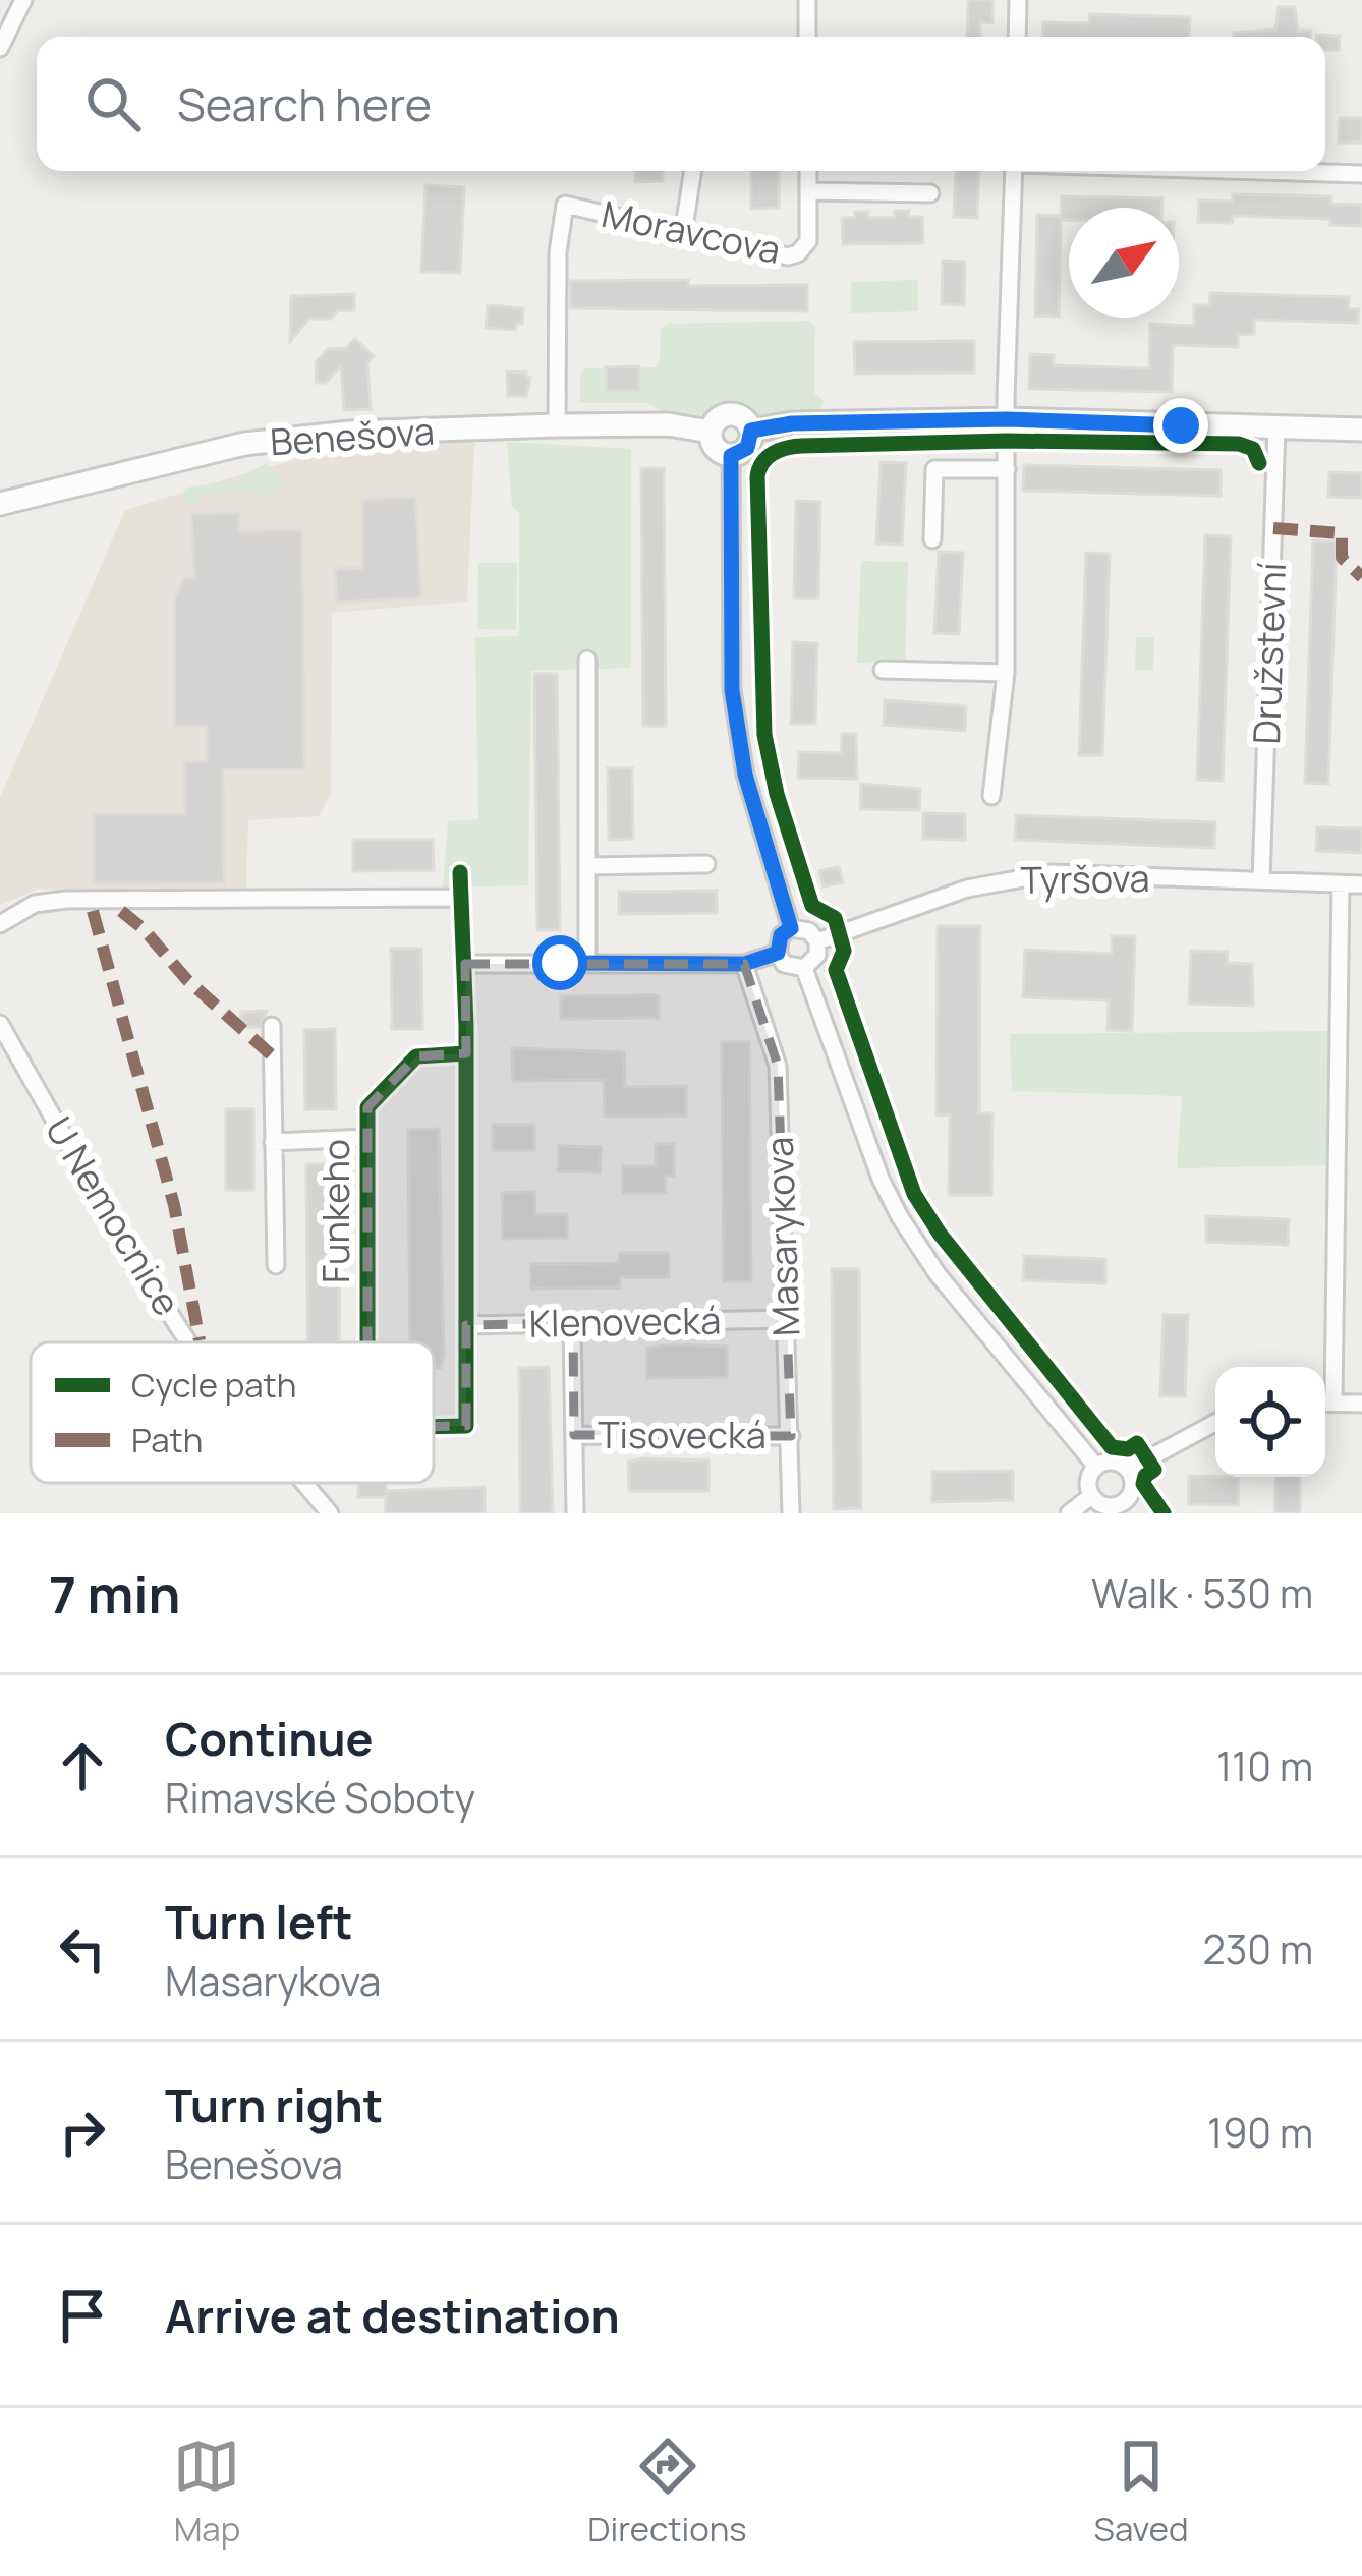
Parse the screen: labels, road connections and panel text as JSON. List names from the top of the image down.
{
  "streets": {
    "street": [
      "Moravcova",
      "Benešova",
      "Družstevní",
      "Tyršova",
      "Funkeho",
      "U Nemocnice",
      "Masarykova",
      "Klenovecká",
      "Tisovecká"
    ]
  },
  "crossings": [
    ["Moravcova", "Benešova"],
    ["Benešova", "Družstevní"],
    ["Družstevní", "Tyršova"],
    ["Funkeho", "Klenovecká"],
    ["Masarykova", "Klenovecká"],
    ["Masarykova", "Tisovecká"]
  ],
  "legend": ["Cycle path", "Path"],
  "north": "top right",
  "page": {
    "search": "Search here",
    "heading": ["7 min", "Walk · 530 m"],
    "list": [
      ["Continue", "Rimavské Soboty", "110 m"],
      ["Turn left", "Masarykova", "230 m"],
      ["Turn right", "Benešova", "190 m"],
      "Arrive at destination"
    ],
    "nav": ["Map", "Directions", "Saved"]
  }
}
